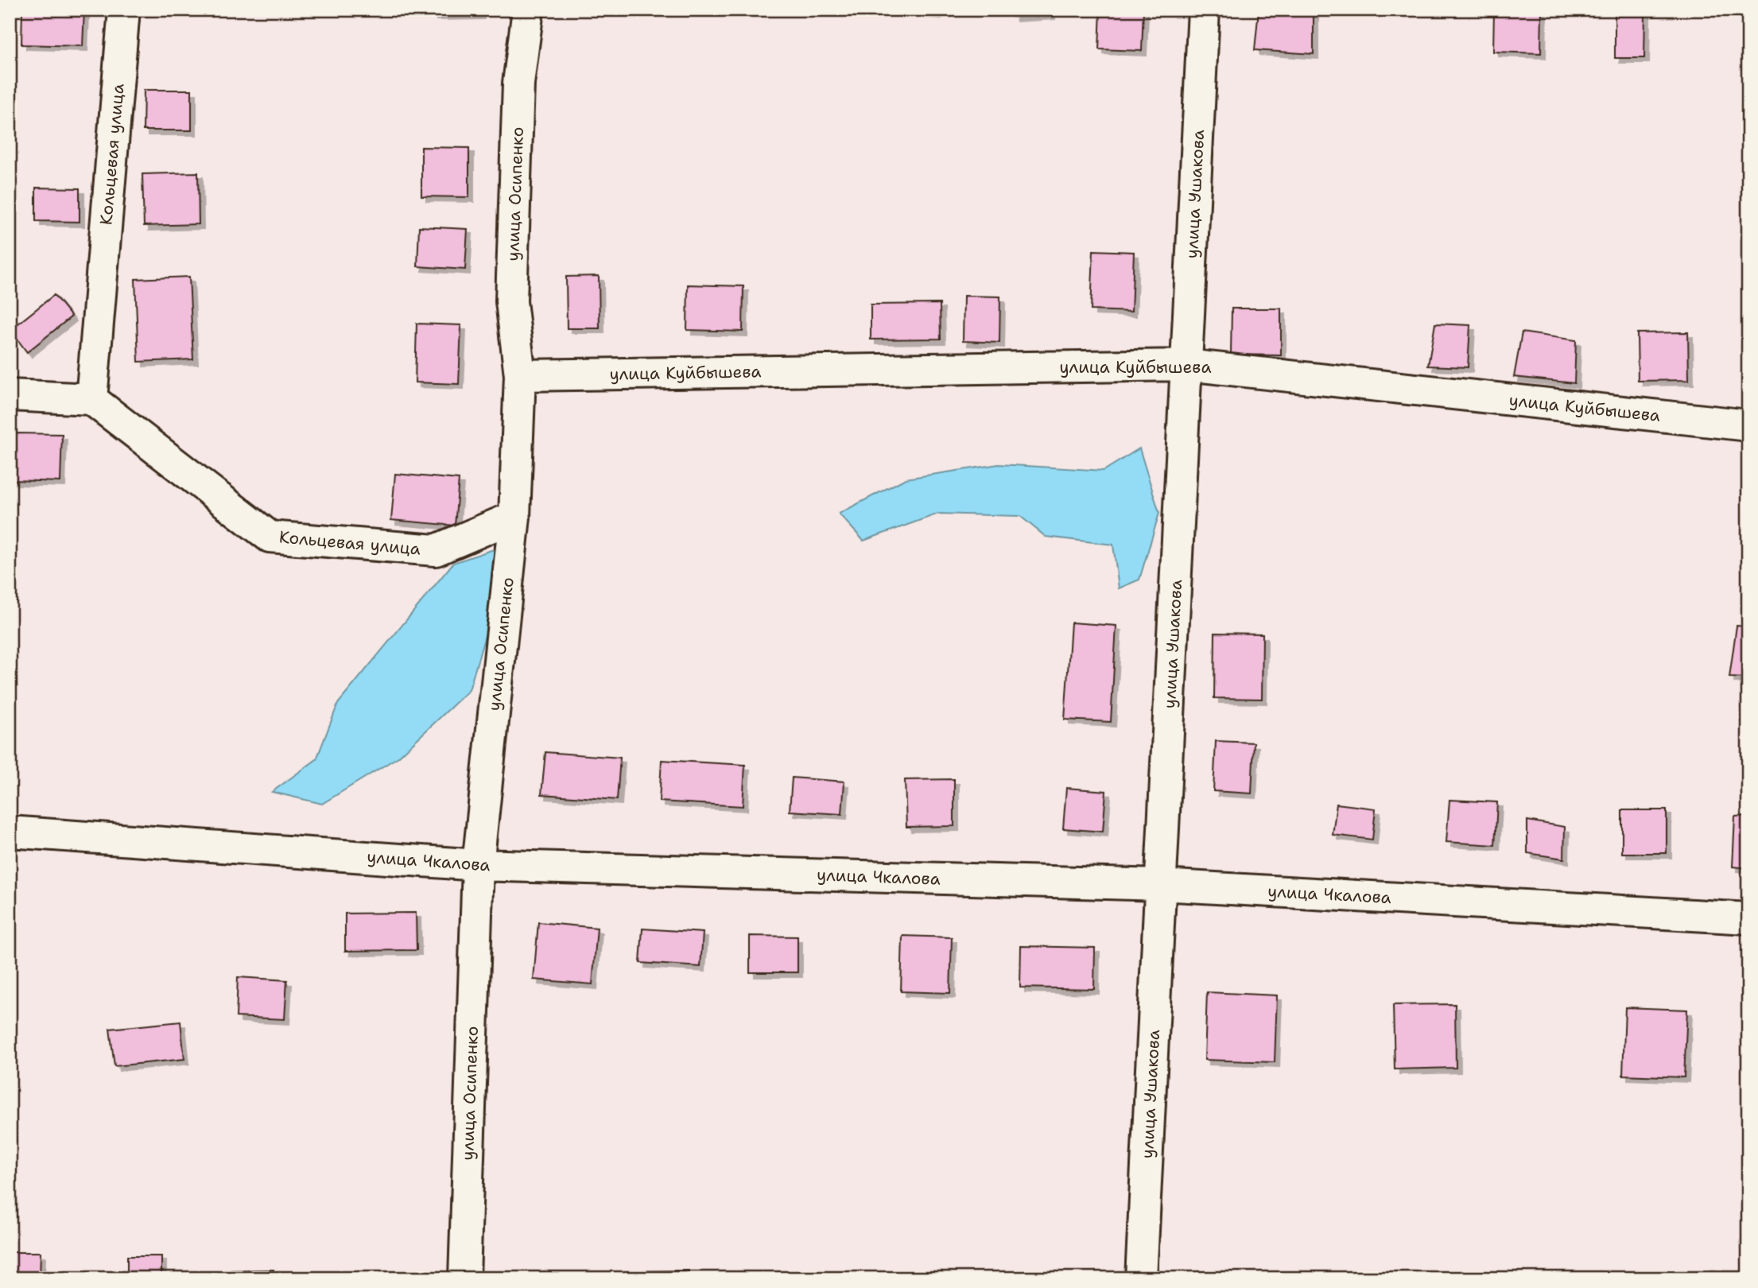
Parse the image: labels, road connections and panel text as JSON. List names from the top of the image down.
{
  "streets": {
    "street": [
      "Кольцевая улица",
      "улица Осипенко",
      "улица Ушакова",
      "улица Куйбышева",
      "улица Чкалова"
    ]
  },
  "crossings": [
    ["Кольцевая улица", "улица Осипенко"],
    ["улица Осипенко", "улица Куйбышева"],
    ["улица Осипенко", "улица Чкалова"],
    ["улица Ушакова", "улица Куйбышева"],
    ["улица Ушакова", "улица Чкалова"]
  ]
}
